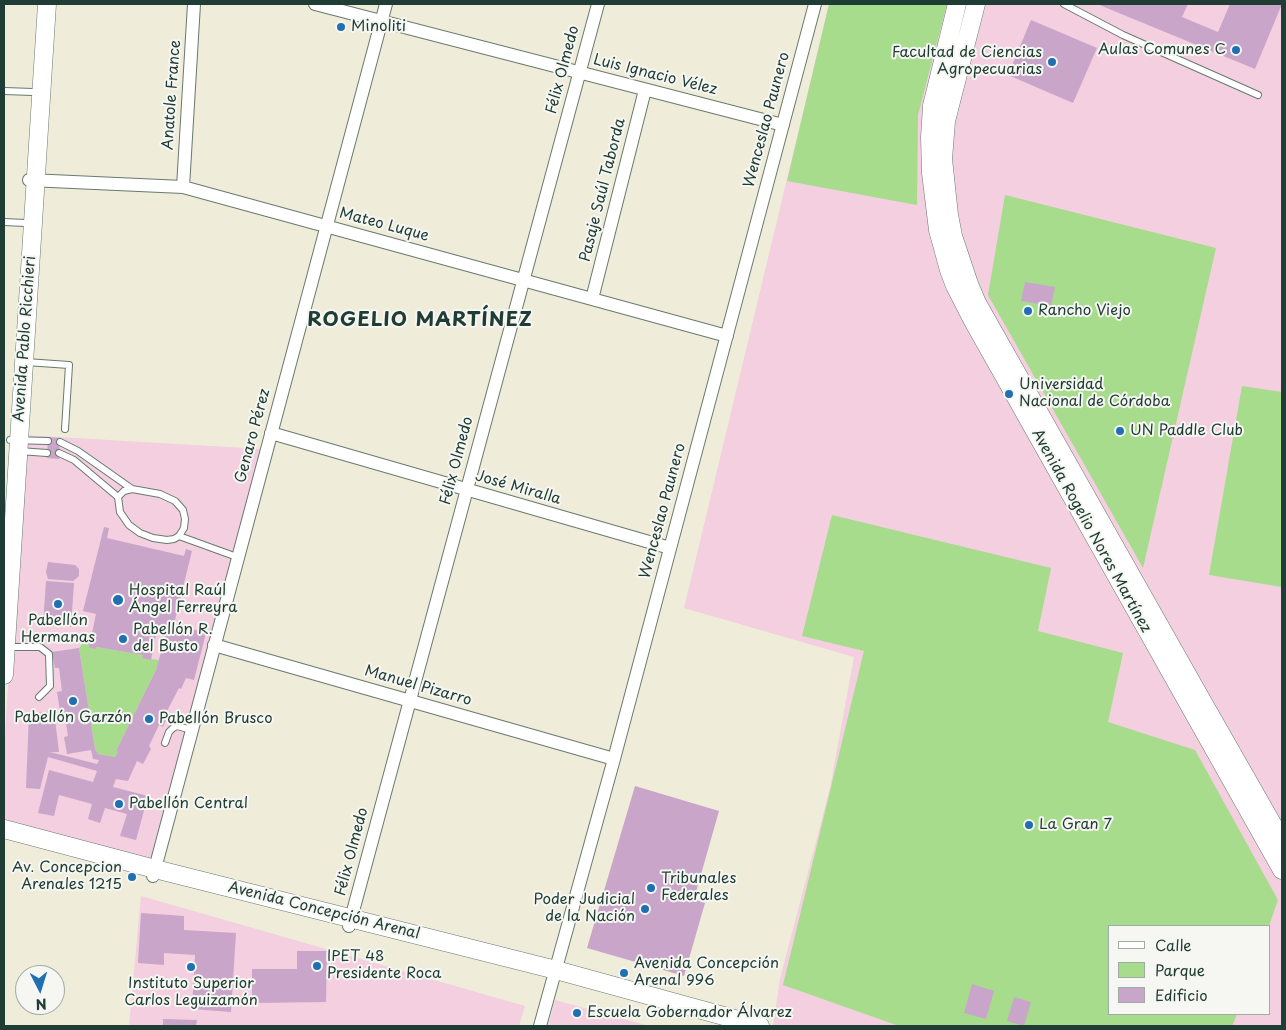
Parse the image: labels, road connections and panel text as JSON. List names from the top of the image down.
{
  "streets": {
    "main road": ["Avenida Pablo Ricchieri", "Avenida Rogelio Nores Martínez", "Avenida Concepción Arenal"],
    "street": [
      "Félix Olmedo",
      "Luis Ignacio Vélez",
      "Anatole France",
      "Wenceslao Paunero",
      "Pasaje Saúl Taborda",
      "Mateo Luque",
      "Genaro Pérez",
      "José Miralla",
      "Manuel Pizarro"
    ]
  },
  "crossings": [
    ["Félix Olmedo", "Luis Ignacio Vélez"],
    ["Félix Olmedo", "Mateo Luque"],
    ["Félix Olmedo", "José Miralla"],
    ["Félix Olmedo", "Manuel Pizarro"],
    ["Félix Olmedo", "Avenida Concepción Arenal"],
    ["Luis Ignacio Vélez", "Wenceslao Paunero"],
    ["Luis Ignacio Vélez", "Pasaje Saúl Taborda"],
    ["Luis Ignacio Vélez", "Genaro Pérez"],
    ["Anatole France", "Mateo Luque"],
    ["Wenceslao Paunero", "Mateo Luque"],
    ["Wenceslao Paunero", "José Miralla"],
    ["Wenceslao Paunero", "Manuel Pizarro"],
    ["Wenceslao Paunero", "Avenida Concepción Arenal"],
    ["Pasaje Saúl Taborda", "Mateo Luque"],
    ["Mateo Luque", "Avenida Pablo Ricchieri"],
    ["Mateo Luque", "Genaro Pérez"],
    ["Genaro Pérez", "José Miralla"],
    ["Genaro Pérez", "Manuel Pizarro"],
    ["Genaro Pérez", "Avenida Concepción Arenal"]
  ],
  "districts": ["ROGELIO MARTÍNEZ"],
  "places": [
    "Minoliti",
    "Aulas Comunes C",
    "Facultad de Ciencias Agropecuarias",
    "Rancho Viejo",
    "Universidad Nacional de Córdoba",
    "UN Paddle Club",
    "Hospital Raúl Ángel Ferreyra",
    "Pabellón Hermanas",
    "Pabellón R. del Busto",
    "Pabellón Garzón",
    "Pabellón Brusco",
    "Pabellón Central",
    "La Gran 7",
    "Av. Concepcion Arenales 1215",
    "Tribunales Federales",
    "Poder Judicial de la Nación",
    "IPET 48 Presidente Roca",
    "Instituto Superior Carlos Leguizamón",
    "Avenida Concepción Arenal 996",
    "Escuela Gobernador Álvarez"
  ],
  "legend": ["Calle", "Parque", "Edificio"],
  "north": "bottom"
}
